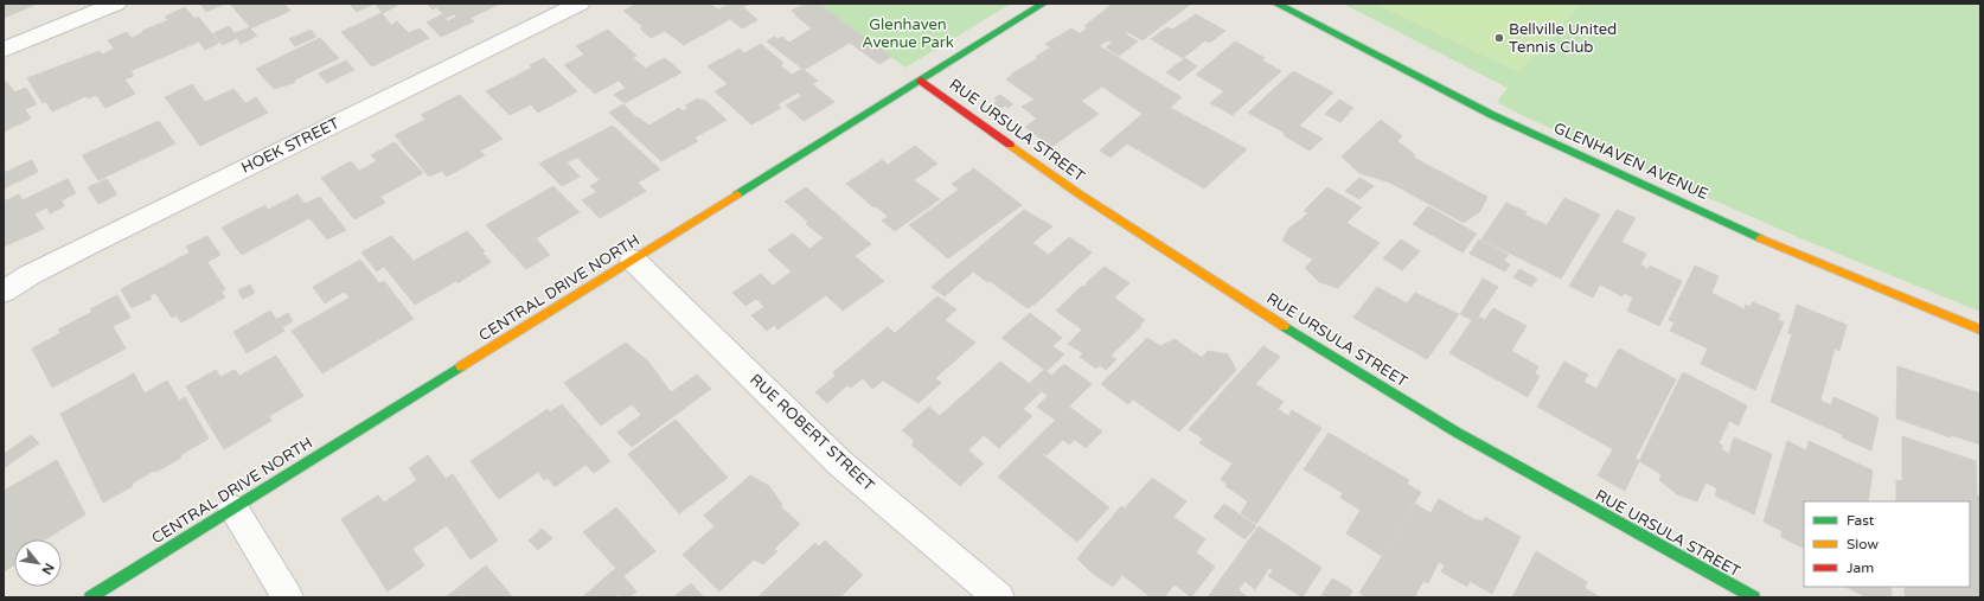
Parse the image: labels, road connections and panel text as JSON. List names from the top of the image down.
{
  "streets": {
    "street": [
      "RUE URSULA STREET",
      "HOEK STREET",
      "GLENHAVEN AVENUE",
      "CENTRAL DRIVE NORTH",
      "RUE ROBERT STREET"
    ]
  },
  "crossings": [
    ["RUE URSULA STREET", "CENTRAL DRIVE NORTH"],
    ["CENTRAL DRIVE NORTH", "RUE ROBERT STREET"]
  ],
  "parks": ["Glenhaven Avenue Park"],
  "places": ["Bellville United Tennis Club"],
  "legend": ["Fast", "Slow", "Jam"],
  "north": "bottom right"
}
